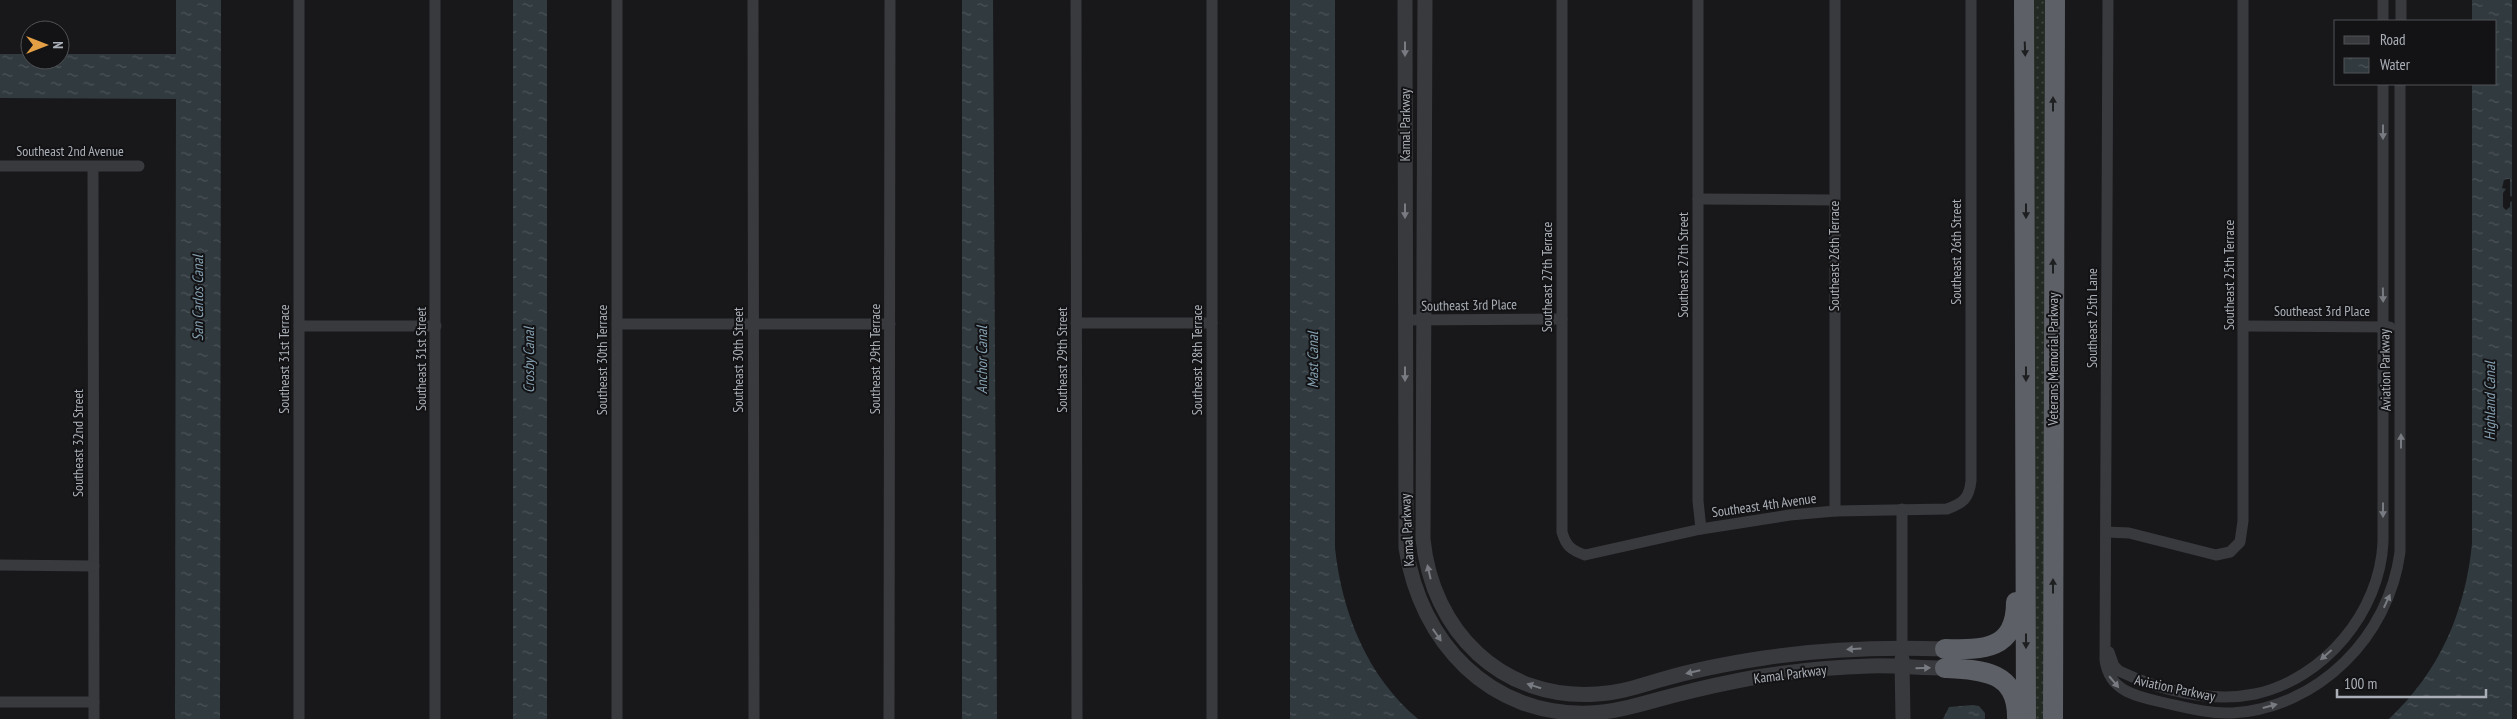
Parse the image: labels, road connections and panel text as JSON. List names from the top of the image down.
{
  "streets": {
    "highway": ["Veterans Memorial Parkway"],
    "street": [
      "Kamal Parkway",
      "Southeast 2nd Avenue",
      "Southeast 26th Street",
      "Southeast 26th Terrace",
      "Southeast 27th Street",
      "Southeast 25th Terrace",
      "Southeast 27th Terrace",
      "Southeast 3rd Place",
      "Southeast 25th Lane",
      "Southeast 31st Terrace",
      "Southeast 31st Street",
      "Southeast 29th Terrace",
      "Southeast 30th Terrace",
      "Southeast 30th Street",
      "Southeast 29th Street",
      "Southeast 28th Terrace",
      "Aviation Parkway",
      "Southeast 32nd Street",
      "Southeast 4th Avenue"
    ]
  },
  "crossings": [
    ["Kamal Parkway", "Southeast 3rd Place"],
    ["Southeast 2nd Avenue", "Southeast 32nd Street"],
    ["Southeast 26th Street", "Southeast 4th Avenue"],
    ["Southeast 26th Terrace", "Southeast 4th Avenue"],
    ["Southeast 27th Street", "Southeast 4th Avenue"],
    ["Southeast 25th Terrace", "Southeast 3rd Place"],
    ["Southeast 25th Terrace", "Southeast 25th Lane"],
    ["Southeast 27th Terrace", "Southeast 3rd Place"],
    ["Southeast 27th Terrace", "Southeast 4th Avenue"],
    ["Southeast 3rd Place", "Aviation Parkway"],
    ["Southeast 25th Lane", "Aviation Parkway"]
  ],
  "water": [
    "San Carlos Canal",
    "Crosby Canal",
    "Anchor Canal",
    "Mast Canal",
    "Highland Canal"
  ],
  "legend": ["Road", "Water"],
  "scale_bar": "100 m",
  "north": "right"
}
